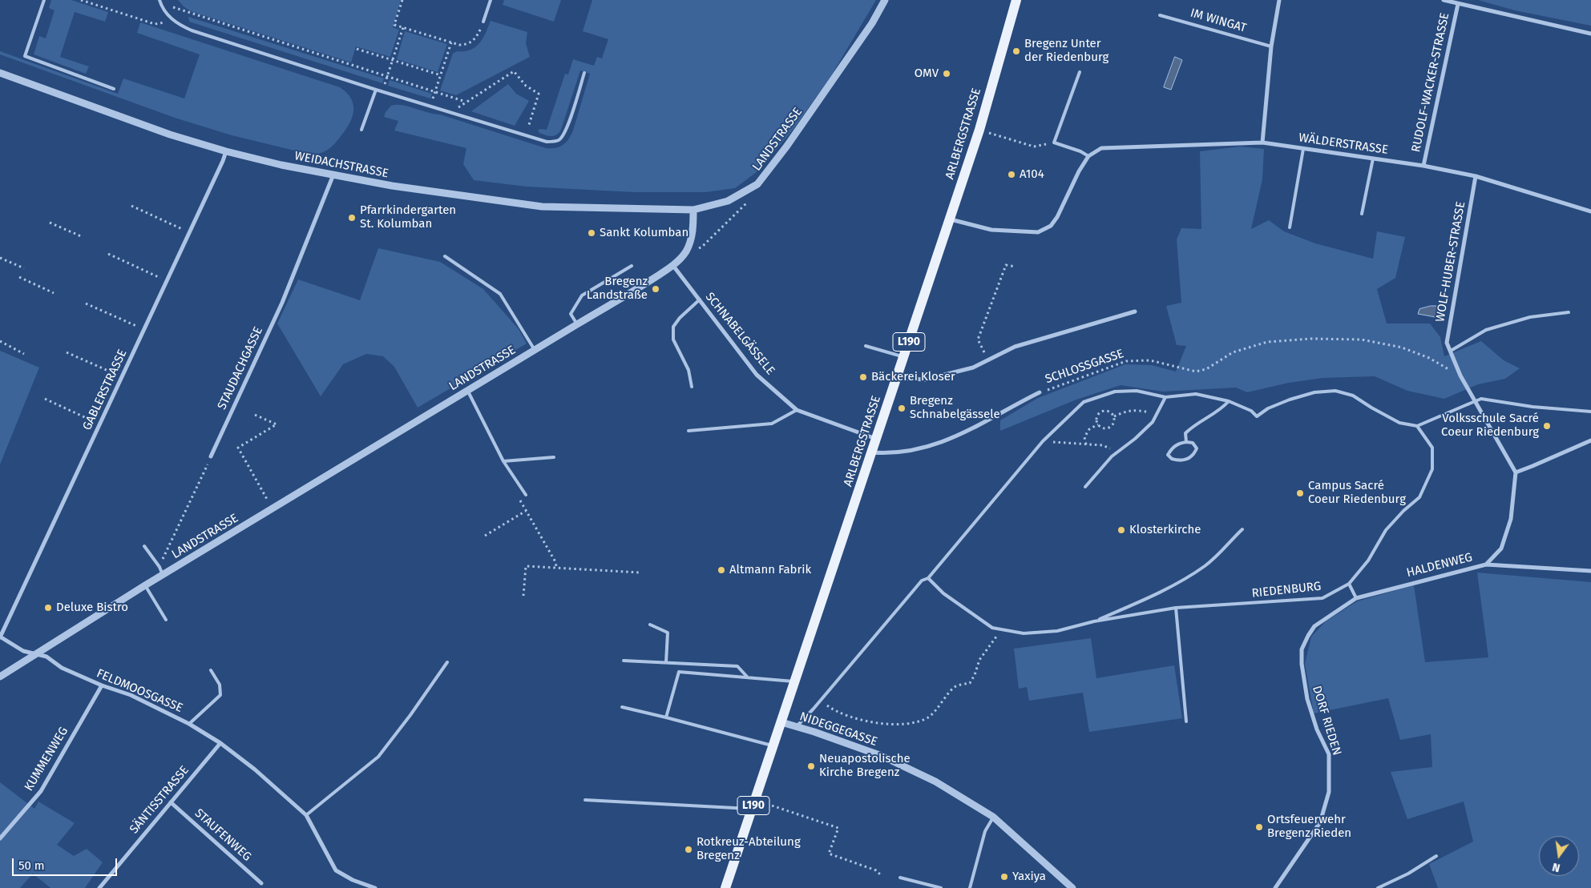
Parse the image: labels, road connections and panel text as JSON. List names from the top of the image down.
{
  "streets": {
    "main road": ["ARLBERGSTRASSE", "L190"],
    "street": [
      "RUDOLF-WACKER-STRASSE",
      "LANDSTRASSE",
      "WÄLDERSTRASSE",
      "WEIDACHSTRASSE",
      "WOLF-HUBER-STRASSE",
      "SCHNABELGÄSSELE",
      "SCHLOSSGASSE",
      "STAUDACHGASSE",
      "GABLERSTRASSE",
      "HALDENWEG",
      "FELDMOOSGASSE",
      "DORF RIEDEN",
      "NIDEGGEGASSE",
      "KUMMENWEG",
      "SÄNTISSTRASSE",
      "STAUFENWEG"
    ],
    "lane": ["IM WINGAT", "RIEDENBURG"]
  },
  "crossings": [
    ["RUDOLF-WACKER-STRASSE", "WÄLDERSTRASSE"],
    ["ARLBERGSTRASSE", "SCHNABELGÄSSELE"],
    ["ARLBERGSTRASSE", "SCHLOSSGASSE"],
    ["ARLBERGSTRASSE", "NIDEGGEGASSE"],
    ["LANDSTRASSE", "WEIDACHSTRASSE"],
    ["LANDSTRASSE", "SCHNABELGÄSSELE"],
    ["LANDSTRASSE", "FELDMOOSGASSE"],
    ["WÄLDERSTRASSE", "WOLF-HUBER-STRASSE"],
    ["WEIDACHSTRASSE", "STAUDACHGASSE"],
    ["WEIDACHSTRASSE", "GABLERSTRASSE"],
    ["GABLERSTRASSE", "FELDMOOSGASSE"],
    ["HALDENWEG", "DORF RIEDEN"],
    ["FELDMOOSGASSE", "KUMMENWEG"],
    ["FELDMOOSGASSE", "SÄNTISSTRASSE"],
    ["SÄNTISSTRASSE", "STAUFENWEG"]
  ],
  "places": [
    "Bregenz Unter der Riedenburg",
    "OMV",
    "A104",
    "Pfarrkindergarten St. Kolumban",
    "Sankt Kolumban",
    "Bregenz Landstraße",
    "Bäckerei Kloser",
    "Bregenz Schnabelgässele",
    "Volksschule Sacré Coeur Riedenburg",
    "Campus Sacré Coeur Riedenburg",
    "Klosterkirche",
    "Altmann Fabrik",
    "Deluxe Bistro",
    "Neuapostolische Kirche Bregenz",
    "Ortsfeuerwehr Bregenz Rieden",
    "Rotkreuz-Abteilung Bregenz",
    "Yaxiya"
  ],
  "scale_bar": "50 m",
  "north": "bottom"
}
